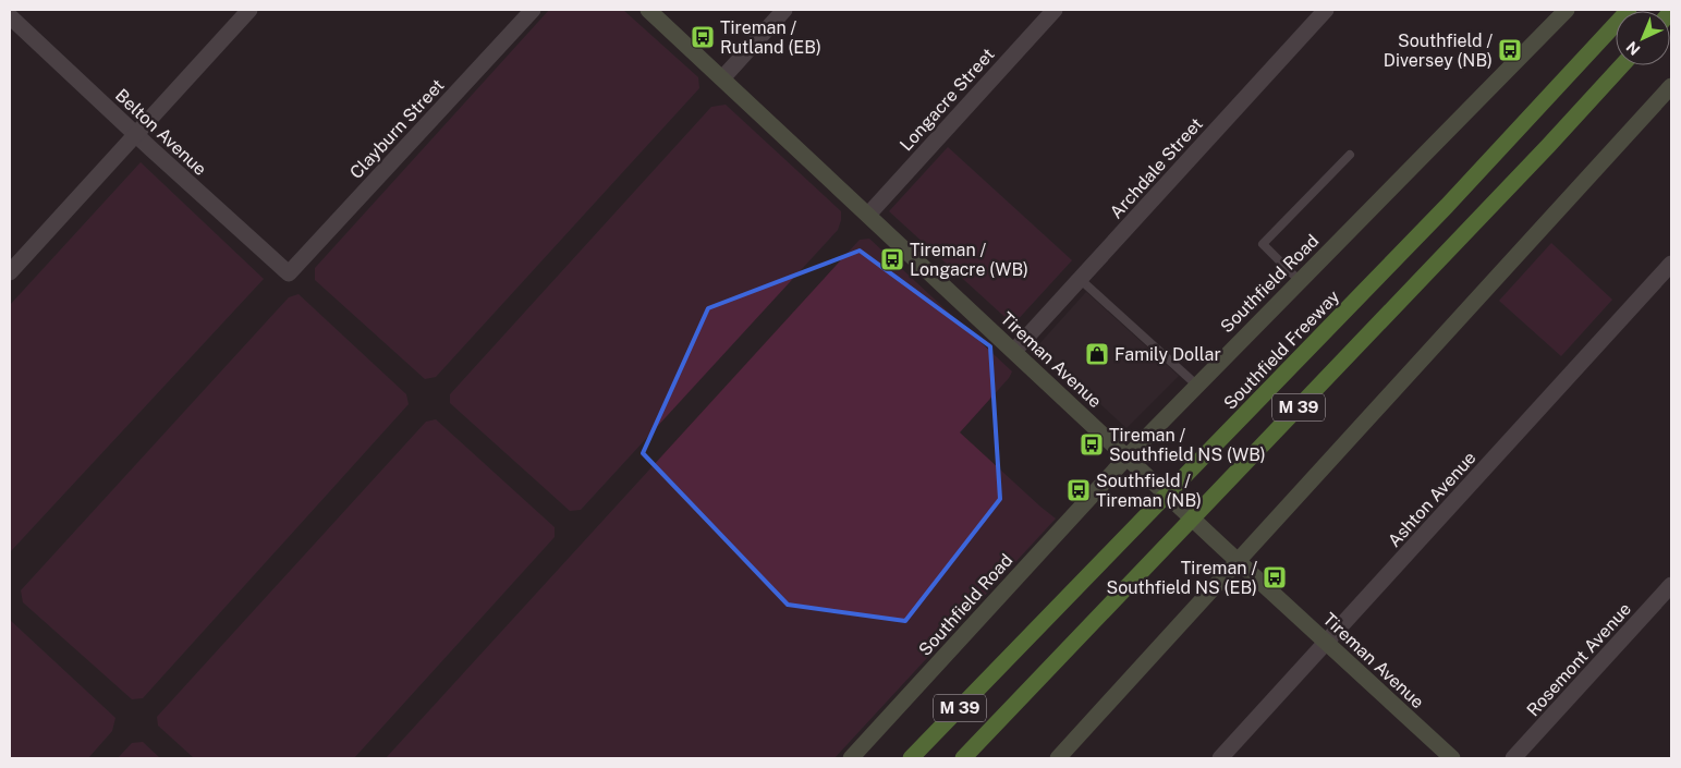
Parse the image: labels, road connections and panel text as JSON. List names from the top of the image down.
{
  "streets": {
    "highway": ["Southfield Freeway", "M 39"],
    "main road": ["Southfield Road", "Tireman Avenue"],
    "street": [
      "Longacre Street",
      "Clayburn Street",
      "Belton Avenue",
      "Archdale Street",
      "Ashton Avenue",
      "Rosemont Avenue"
    ]
  },
  "crossings": [
    ["Longacre Street", "Tireman Avenue"],
    ["Clayburn Street", "Belton Avenue"],
    ["Archdale Street", "Tireman Avenue"],
    ["Southfield Road", "Tireman Avenue"],
    ["Tireman Avenue", "Ashton Avenue"]
  ],
  "places": {
    "bus stop": [
      "Tireman / Rutland (EB)",
      "Southfield / Diversey (NB)",
      "Tireman / Longacre (WB)",
      "Tireman / Southfield NS (WB)",
      "Southfield / Tireman (NB)",
      "Tireman / Southfield NS (EB)"
    ],
    "shop": ["Family Dollar"]
  },
  "north": "bottom left"
}
